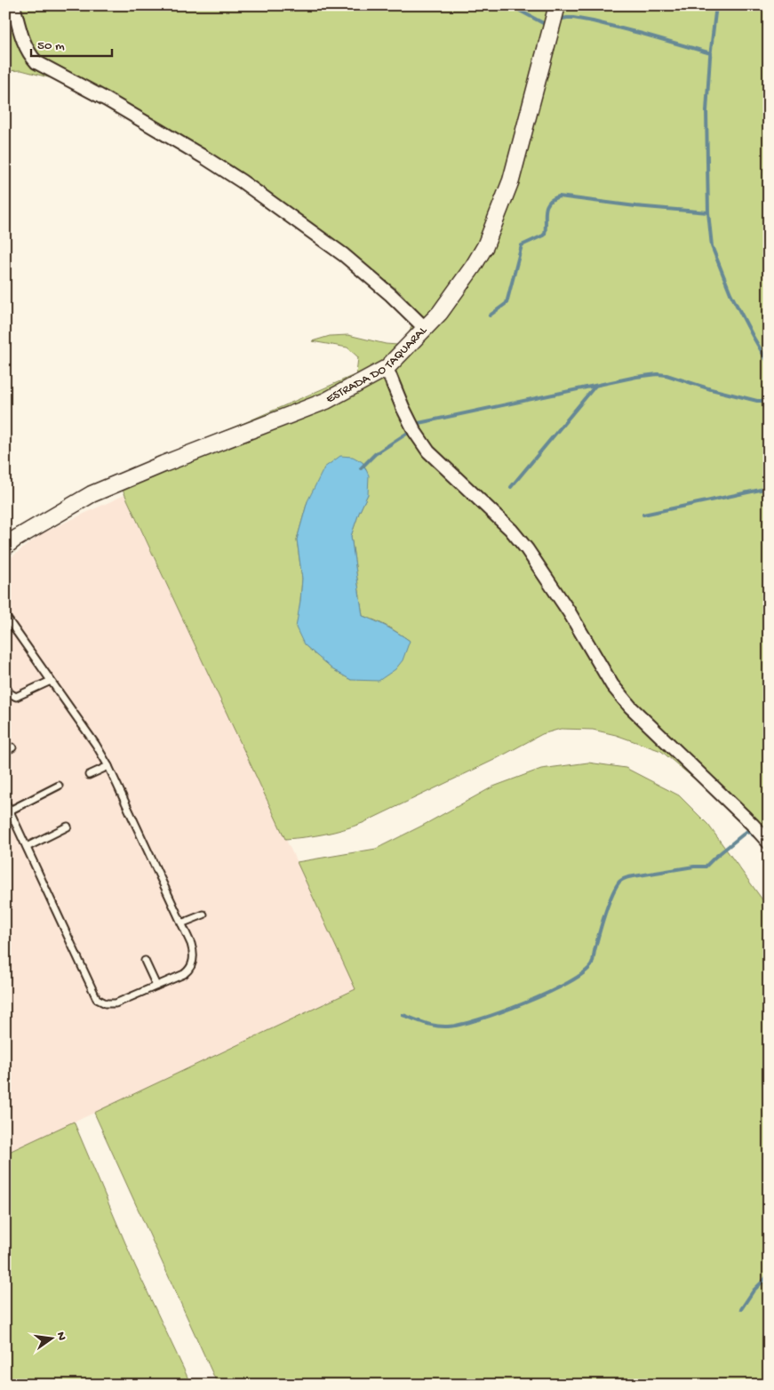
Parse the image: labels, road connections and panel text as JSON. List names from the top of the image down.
{
  "streets": {
    "street": ["ESTRADA DO TAQUARAL"]
  },
  "scale_bar": "50 m",
  "north": "right"
}
